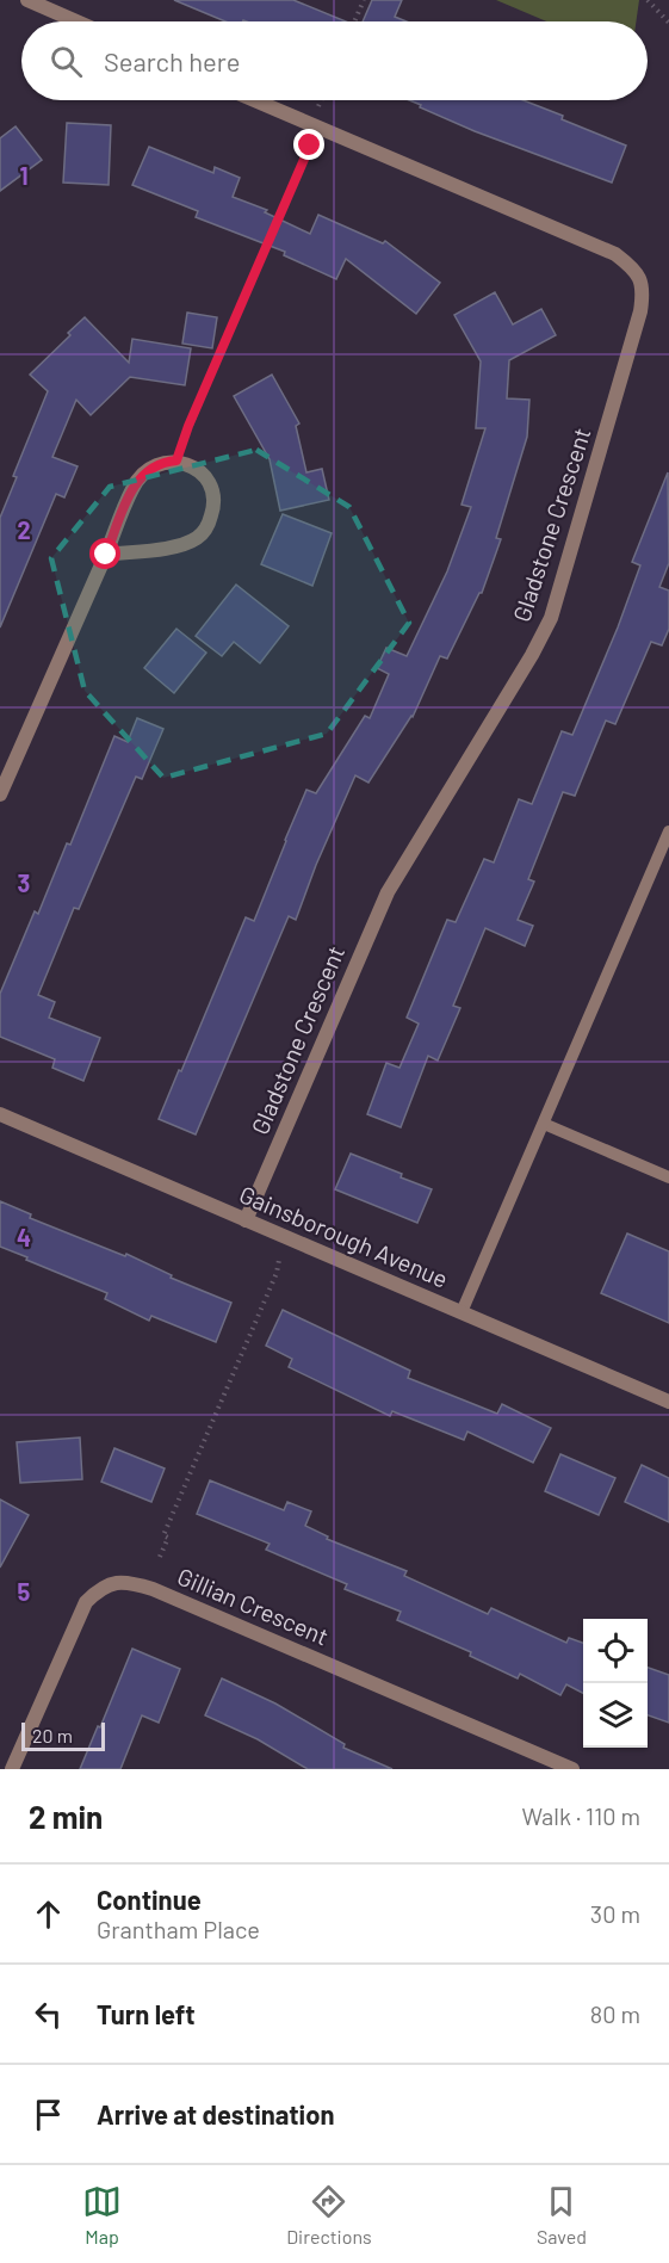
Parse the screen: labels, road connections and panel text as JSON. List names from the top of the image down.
{
  "streets": {
    "street": ["Gladstone Crescent", "Gainsborough Avenue", "Gillian Crescent"]
  },
  "crossings": [
    ["Gladstone Crescent", "Gainsborough Avenue"]
  ],
  "scale_bar": "20 m",
  "page": {
    "search": "Search here",
    "scale": "20 m",
    "heading": ["2 min", "Walk · 110 m"],
    "list": [
      ["Continue", "Grantham Place", "30 m"],
      ["Turn left", "80 m"],
      "Arrive at destination"
    ],
    "nav": ["Map", "Directions", "Saved"]
  },
  "grid": {
    "rows": [
      "1",
      "2",
      "3",
      "4",
      "5"
    ]
  }
}
